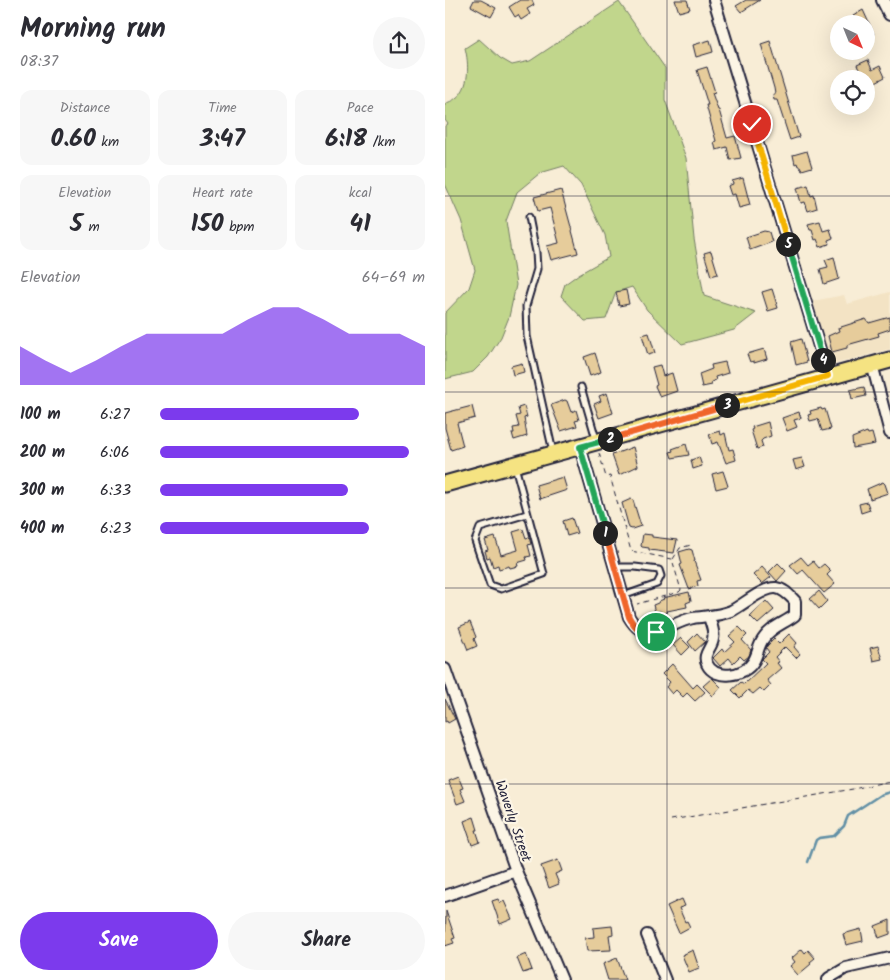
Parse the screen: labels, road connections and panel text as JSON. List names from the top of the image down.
{
  "streets": {
    "street": ["Waverly Street"]
  },
  "north": "bottom right",
  "page": {
    "heading": ["Morning run", "08:37"],
    "stats": [
      ["Distance", "0.60 km"],
      ["Time", "3:47"],
      ["Pace", "6:18 /km"],
      ["Elevation", "5 m"],
      ["Heart rate", "150 bpm"],
      ["kcal", "41"]
    ],
    "pins": [
      "5",
      "4",
      "3",
      "2",
      "1"
    ],
    "chart": ["Elevation", "64–69 m"],
    "list": [
      {
        "name": "100 m",
        "note": "6:27"
      },
      {
        "name": "200 m",
        "note": "6:06"
      },
      {
        "name": "300 m",
        "note": "6:33"
      },
      {
        "name": "400 m",
        "note": "6:23"
      }
    ],
    "buttons": ["Save", "Share"]
  }
}
